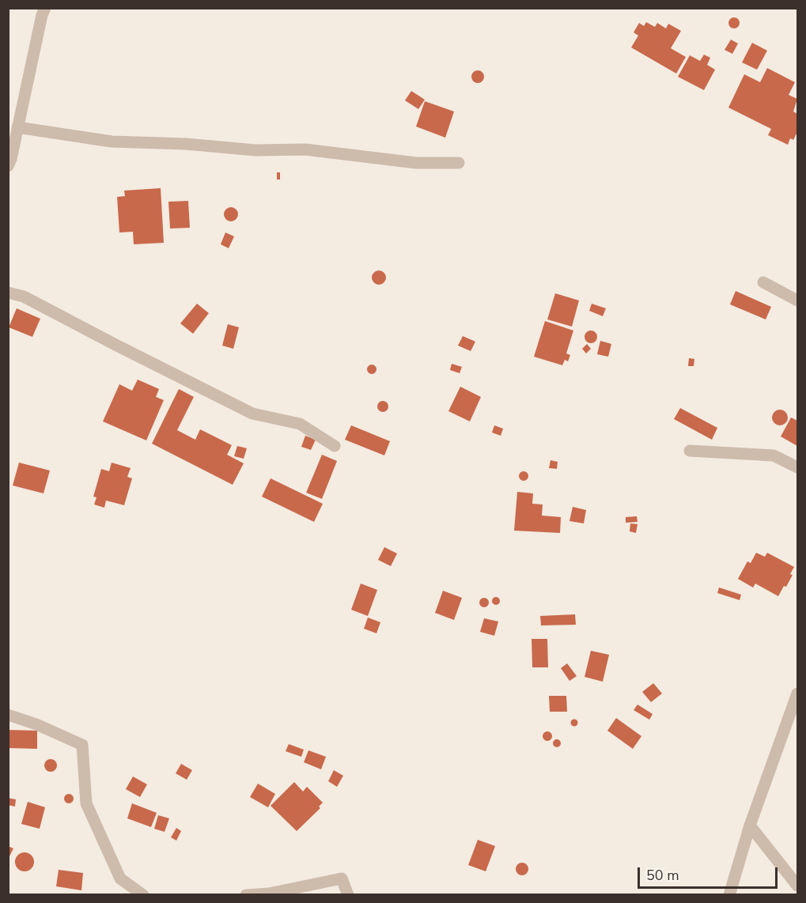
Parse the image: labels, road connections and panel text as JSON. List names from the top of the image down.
{
  "scale_bar": "50 m"
}
